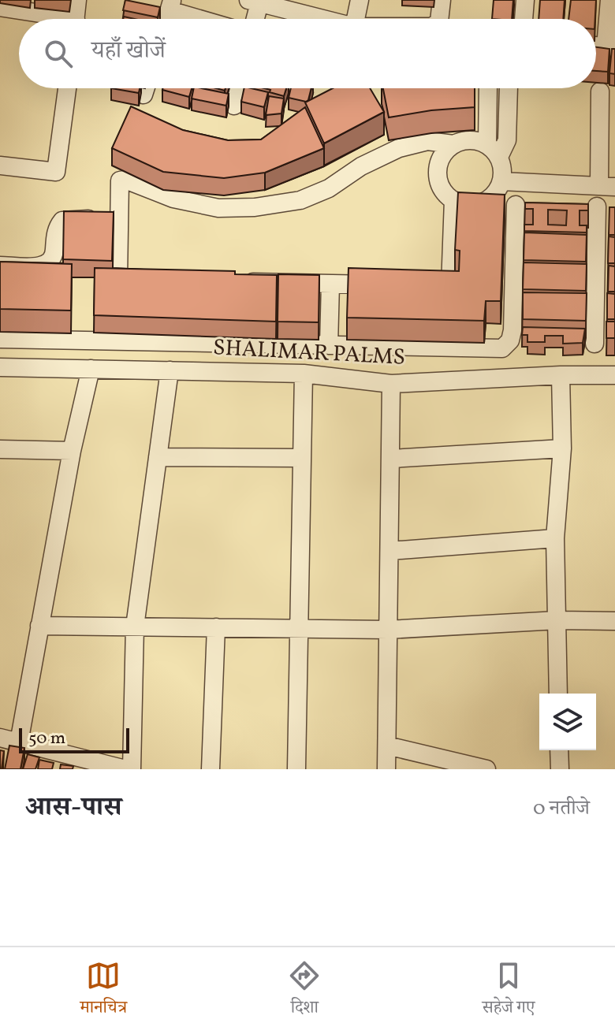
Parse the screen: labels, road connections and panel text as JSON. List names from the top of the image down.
{
  "streets": {
    "street": ["SHALIMAR PALMS"]
  },
  "scale_bar": "50 m",
  "page": {
    "search": "यहाँ खोजें",
    "scale": "50 m",
    "heading": ["आस-पास", "0 नतीजे"],
    "nav": ["मानचित्र", "दिशा", "सहेजे गए"]
  }
}
